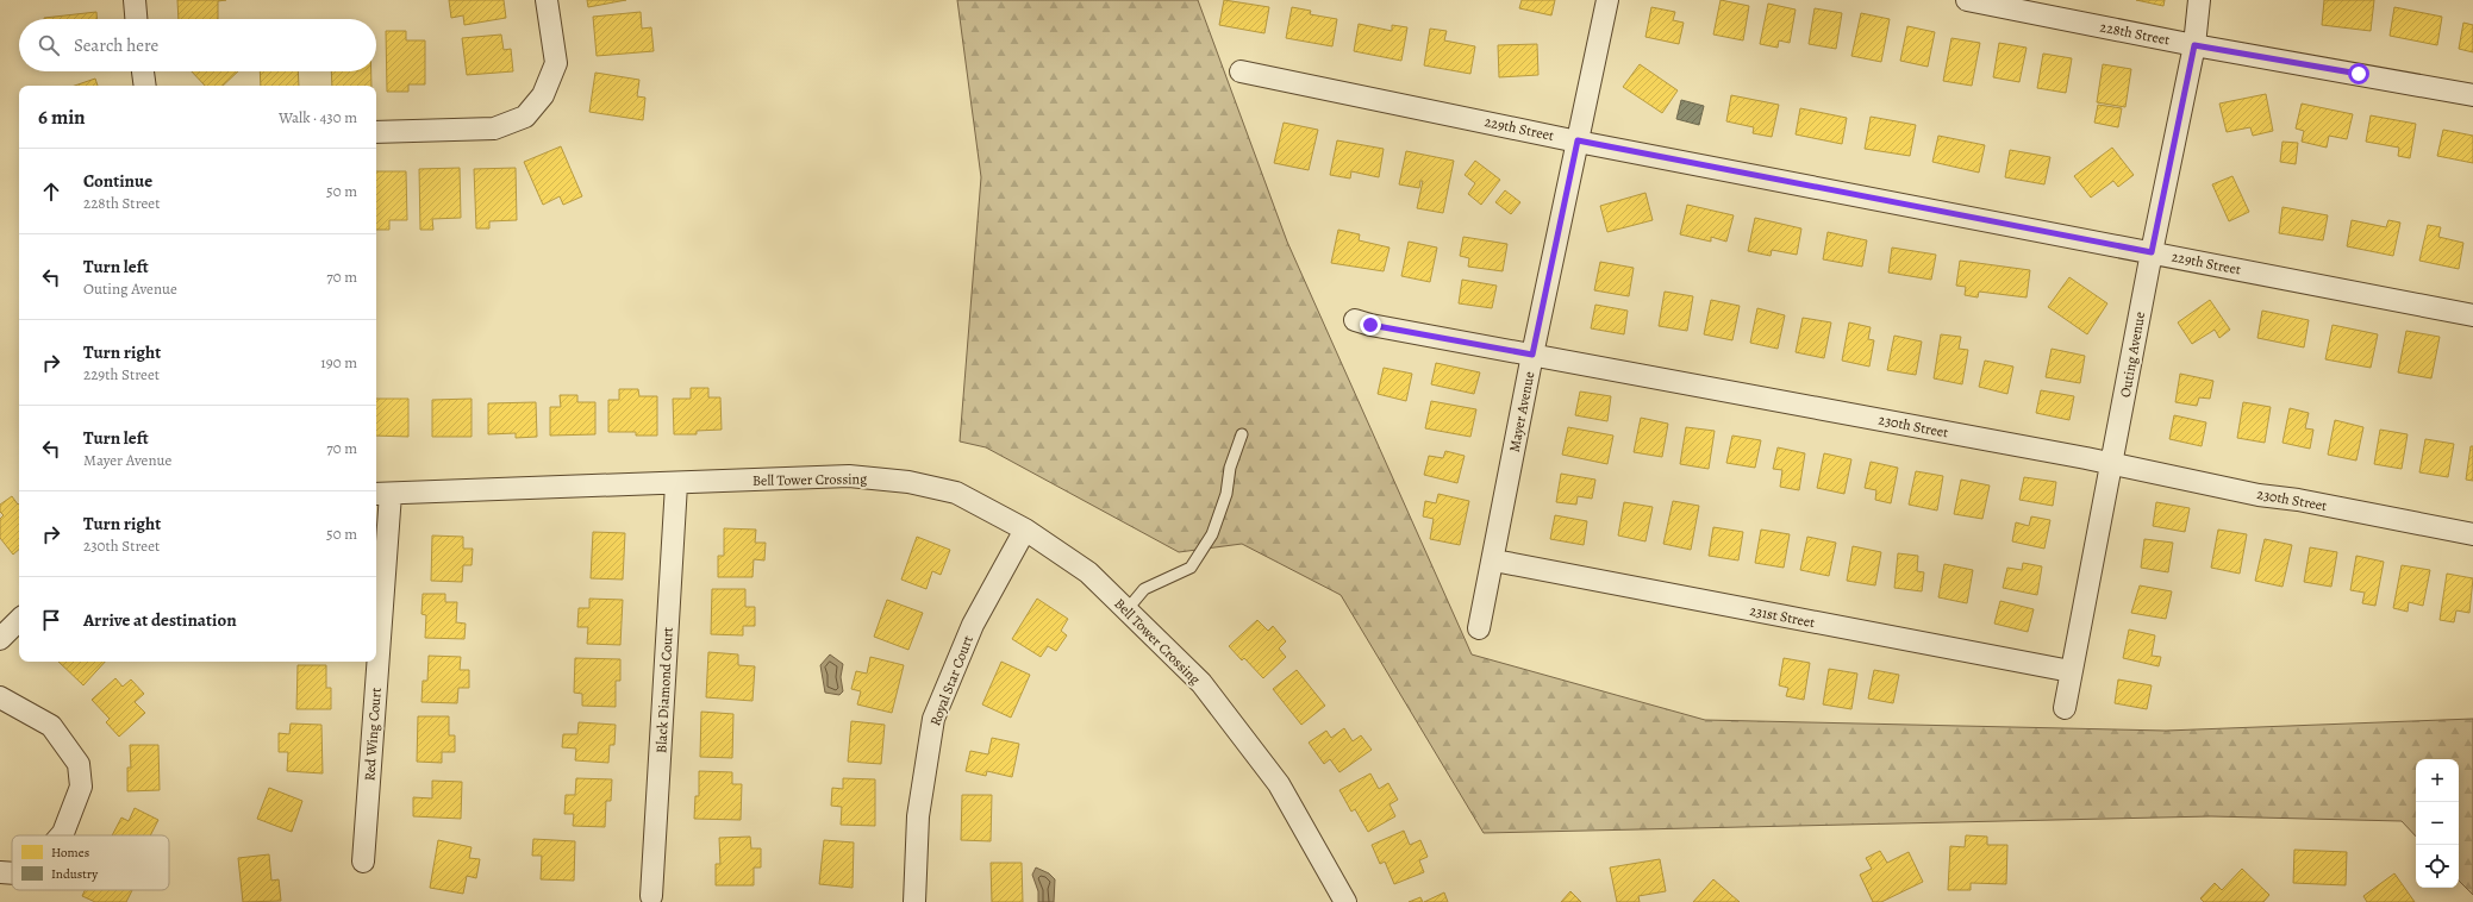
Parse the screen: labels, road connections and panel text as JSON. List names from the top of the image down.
{
  "streets": {
    "street": [
      "228th Street",
      "229th Street",
      "Outing Avenue",
      "Mayer Avenue",
      "230th Street",
      "Bell Tower Crossing",
      "231st Street",
      "Royal Star Court",
      "Black Diamond Court",
      "Red Wing Court"
    ]
  },
  "crossings": [
    ["228th Street", "Outing Avenue"],
    ["229th Street", "Outing Avenue"],
    ["229th Street", "Mayer Avenue"],
    ["Outing Avenue", "230th Street"],
    ["Outing Avenue", "231st Street"],
    ["Mayer Avenue", "230th Street"],
    ["Mayer Avenue", "231st Street"],
    ["Bell Tower Crossing", "Royal Star Court"],
    ["Bell Tower Crossing", "Black Diamond Court"],
    ["Bell Tower Crossing", "Red Wing Court"]
  ],
  "legend": ["Homes", "Industry"],
  "page": {
    "search": "Search here",
    "heading": ["6 min", "Walk · 430 m"],
    "list": [
      ["Continue", "228th Street", "50 m"],
      ["Turn left", "Outing Avenue", "70 m"],
      ["Turn right", "229th Street", "190 m"],
      ["Turn left", "Mayer Avenue", "70 m"],
      ["Turn right", "230th Street", "50 m"],
      "Arrive at destination"
    ],
    "map_buttons": ["+", "−"]
  }
}
